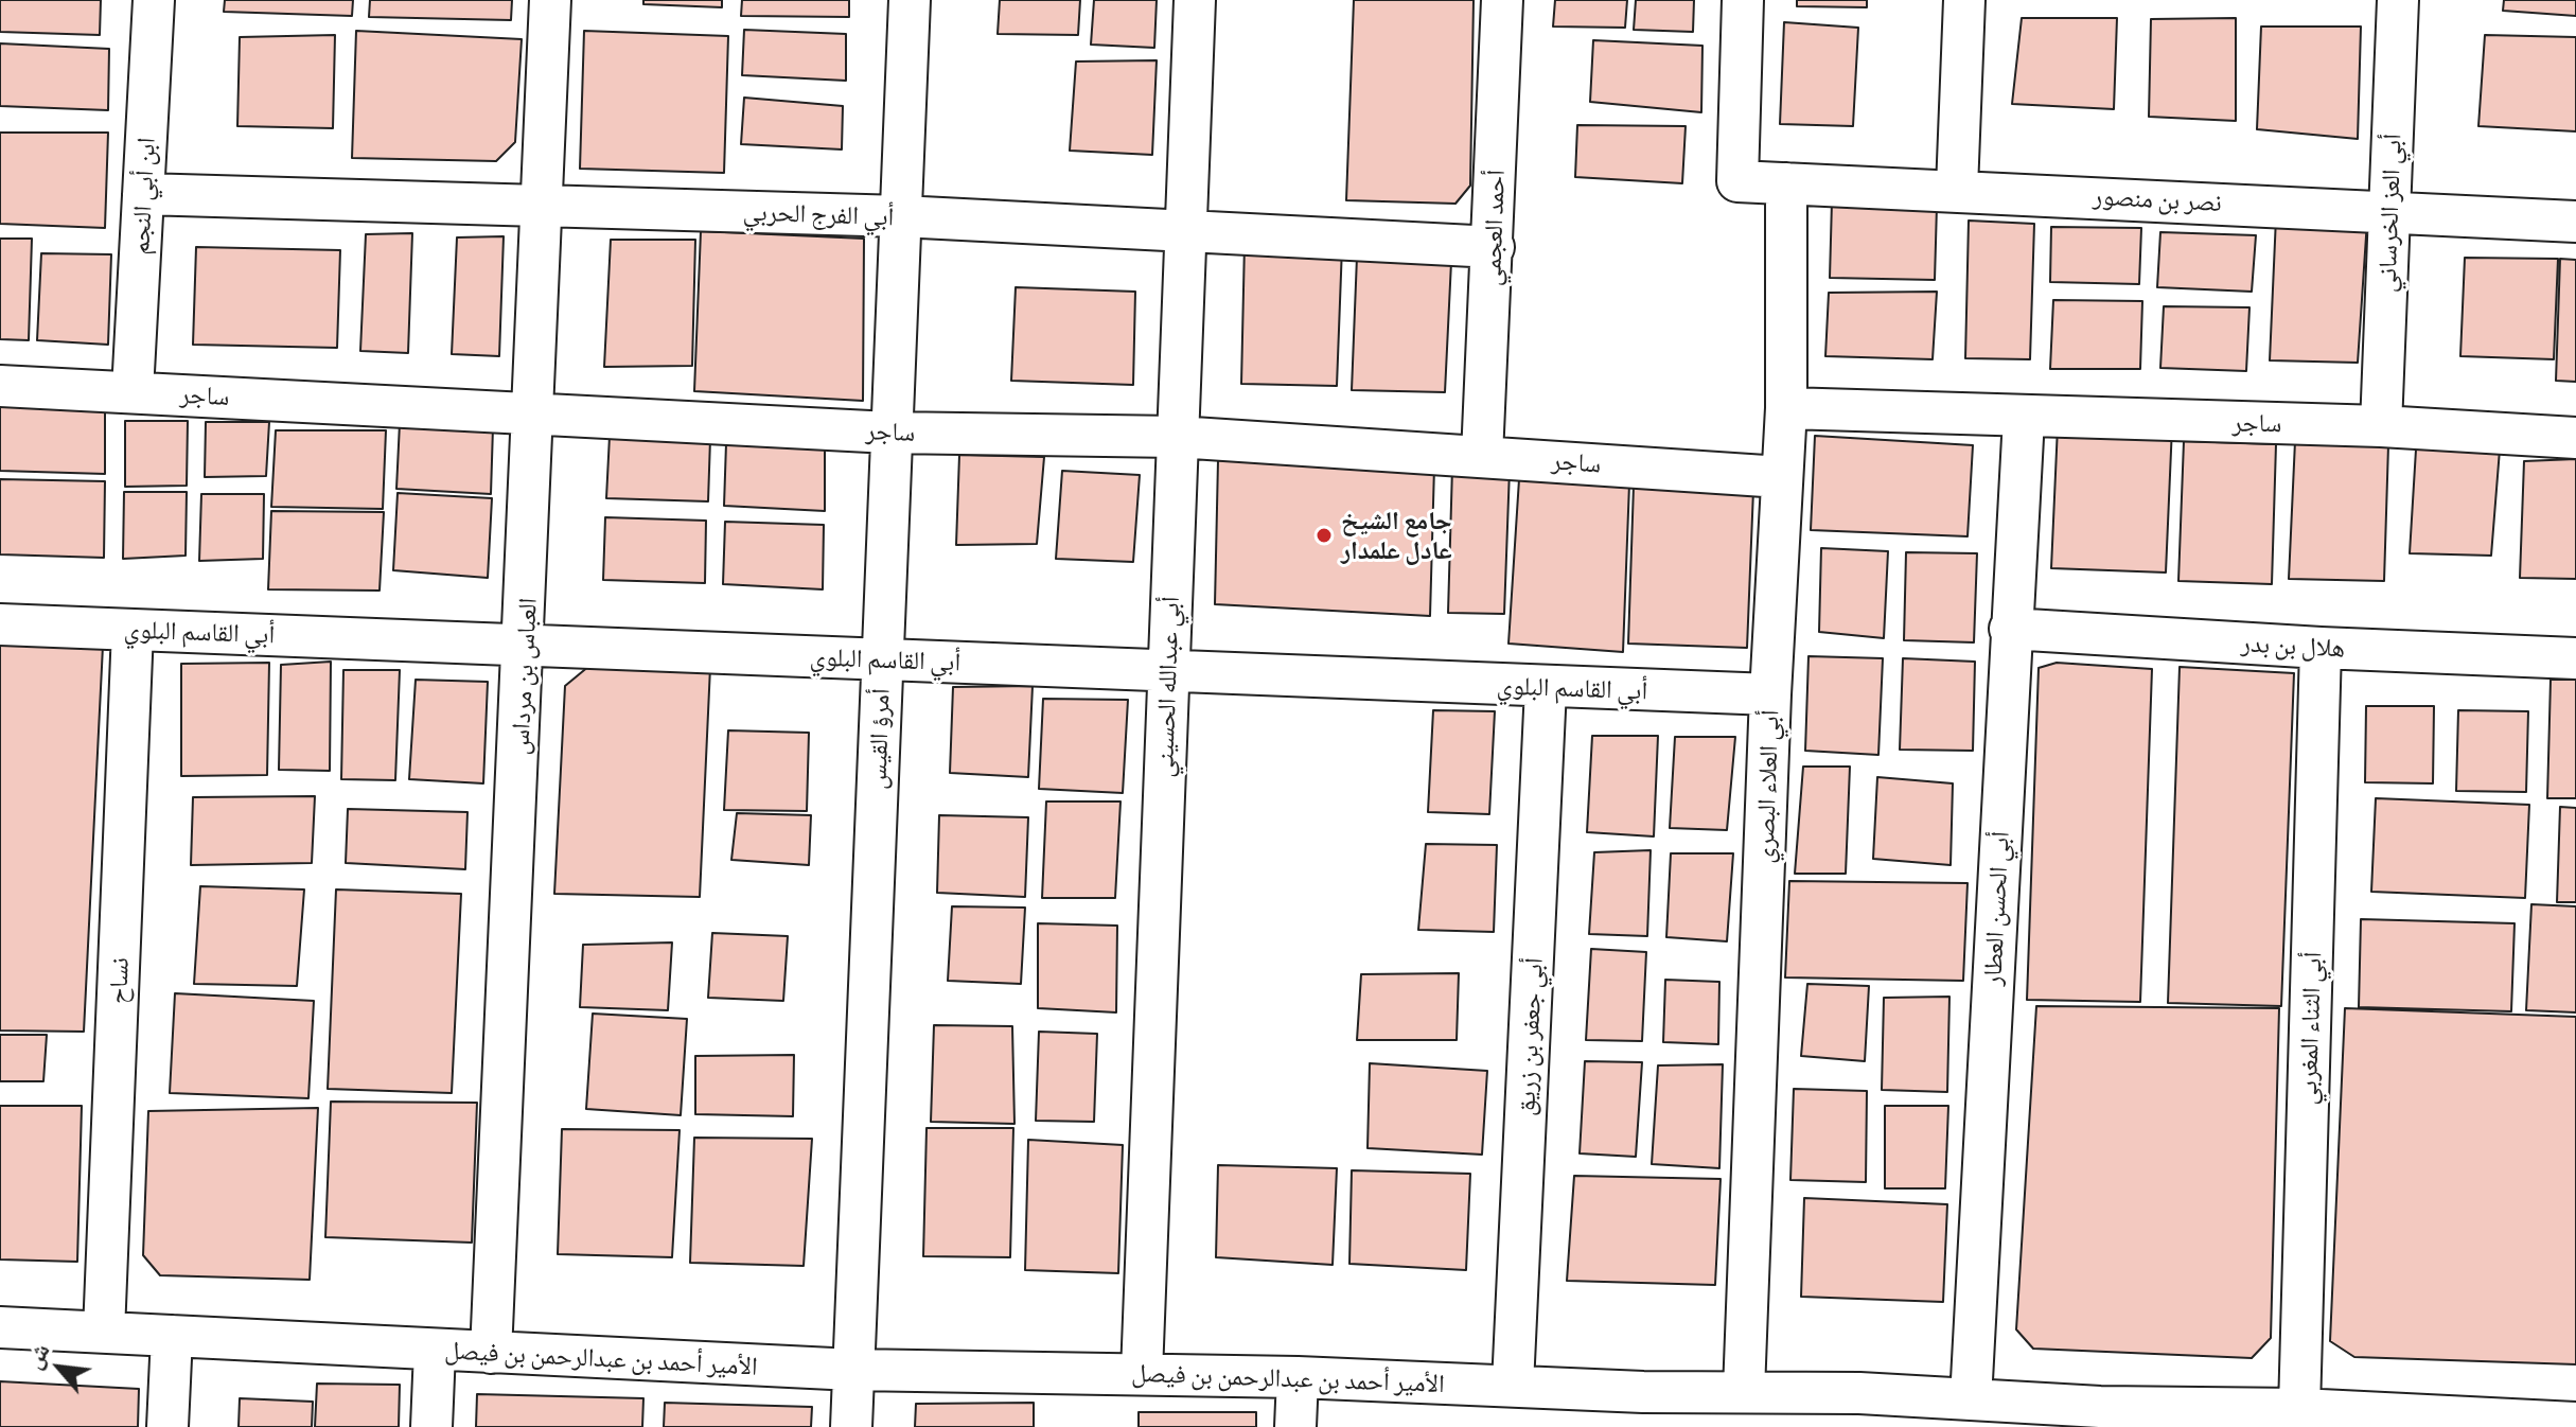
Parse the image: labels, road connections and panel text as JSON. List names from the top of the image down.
{
  "streets": {
    "street": [
      "ابن أبي النجم",
      "نصر بن منصور",
      "أبي العز الخرساني",
      "أبي الفرج الحربي",
      "أحمد العجمي",
      "ساجر",
      "أبي القاسم البلوي",
      "هلال بن بدر",
      "العباس بن مرداس",
      "أبي عبدالله الحسيني",
      "أمرؤ القيس",
      "أبي العلاء البصري",
      "أبي الحسن العطار",
      "نساح",
      "أبي الثناء المغربي",
      "أبي جعفر بن زريق",
      "الأمير أحمد بن عبدالرحمن بن فيصل"
    ]
  },
  "crossings": [
    ["ابن أبي النجم", "أبي الفرج الحربي"],
    ["ابن أبي النجم", "ساجر"],
    ["نصر بن منصور", "أبي العز الخرساني"],
    ["نصر بن منصور", "أبي العلاء البصري"],
    ["أبي العز الخرساني", "ساجر"],
    ["أبي الفرج الحربي", "أحمد العجمي"],
    ["أبي الفرج الحربي", "العباس بن مرداس"],
    ["أبي الفرج الحربي", "أبي عبدالله الحسيني"],
    ["أبي الفرج الحربي", "أمرؤ القيس"],
    ["أحمد العجمي", "ساجر"],
    ["ساجر", "العباس بن مرداس"],
    ["ساجر", "أبي عبدالله الحسيني"],
    ["ساجر", "أمرؤ القيس"],
    ["ساجر", "أبي العلاء البصري"],
    ["ساجر", "أبي الحسن العطار"],
    ["أبي القاسم البلوي", "العباس بن مرداس"],
    ["أبي القاسم البلوي", "أبي عبدالله الحسيني"],
    ["أبي القاسم البلوي", "أمرؤ القيس"],
    ["أبي القاسم البلوي", "أبي العلاء البصري"],
    ["أبي القاسم البلوي", "نساح"],
    ["أبي القاسم البلوي", "أبي جعفر بن زريق"],
    ["هلال بن بدر", "أبي الحسن العطار"],
    ["هلال بن بدر", "أبي الثناء المغربي"],
    ["العباس بن مرداس", "الأمير أحمد بن عبدالرحمن بن فيصل"],
    ["أبي عبدالله الحسيني", "الأمير أحمد بن عبدالرحمن بن فيصل"],
    ["أمرؤ القيس", "الأمير أحمد بن عبدالرحمن بن فيصل"],
    ["أبي العلاء البصري", "الأمير أحمد بن عبدالرحمن بن فيصل"],
    ["أبي الحسن العطار", "الأمير أحمد بن عبدالرحمن بن فيصل"],
    ["نساح", "الأمير أحمد بن عبدالرحمن بن فيصل"],
    ["أبي الثناء المغربي", "الأمير أحمد بن عبدالرحمن بن فيصل"],
    ["أبي جعفر بن زريق", "الأمير أحمد بن عبدالرحمن بن فيصل"]
  ],
  "places": ["جامع الشيخ عادل علمدار"],
  "north": "top left"
}
